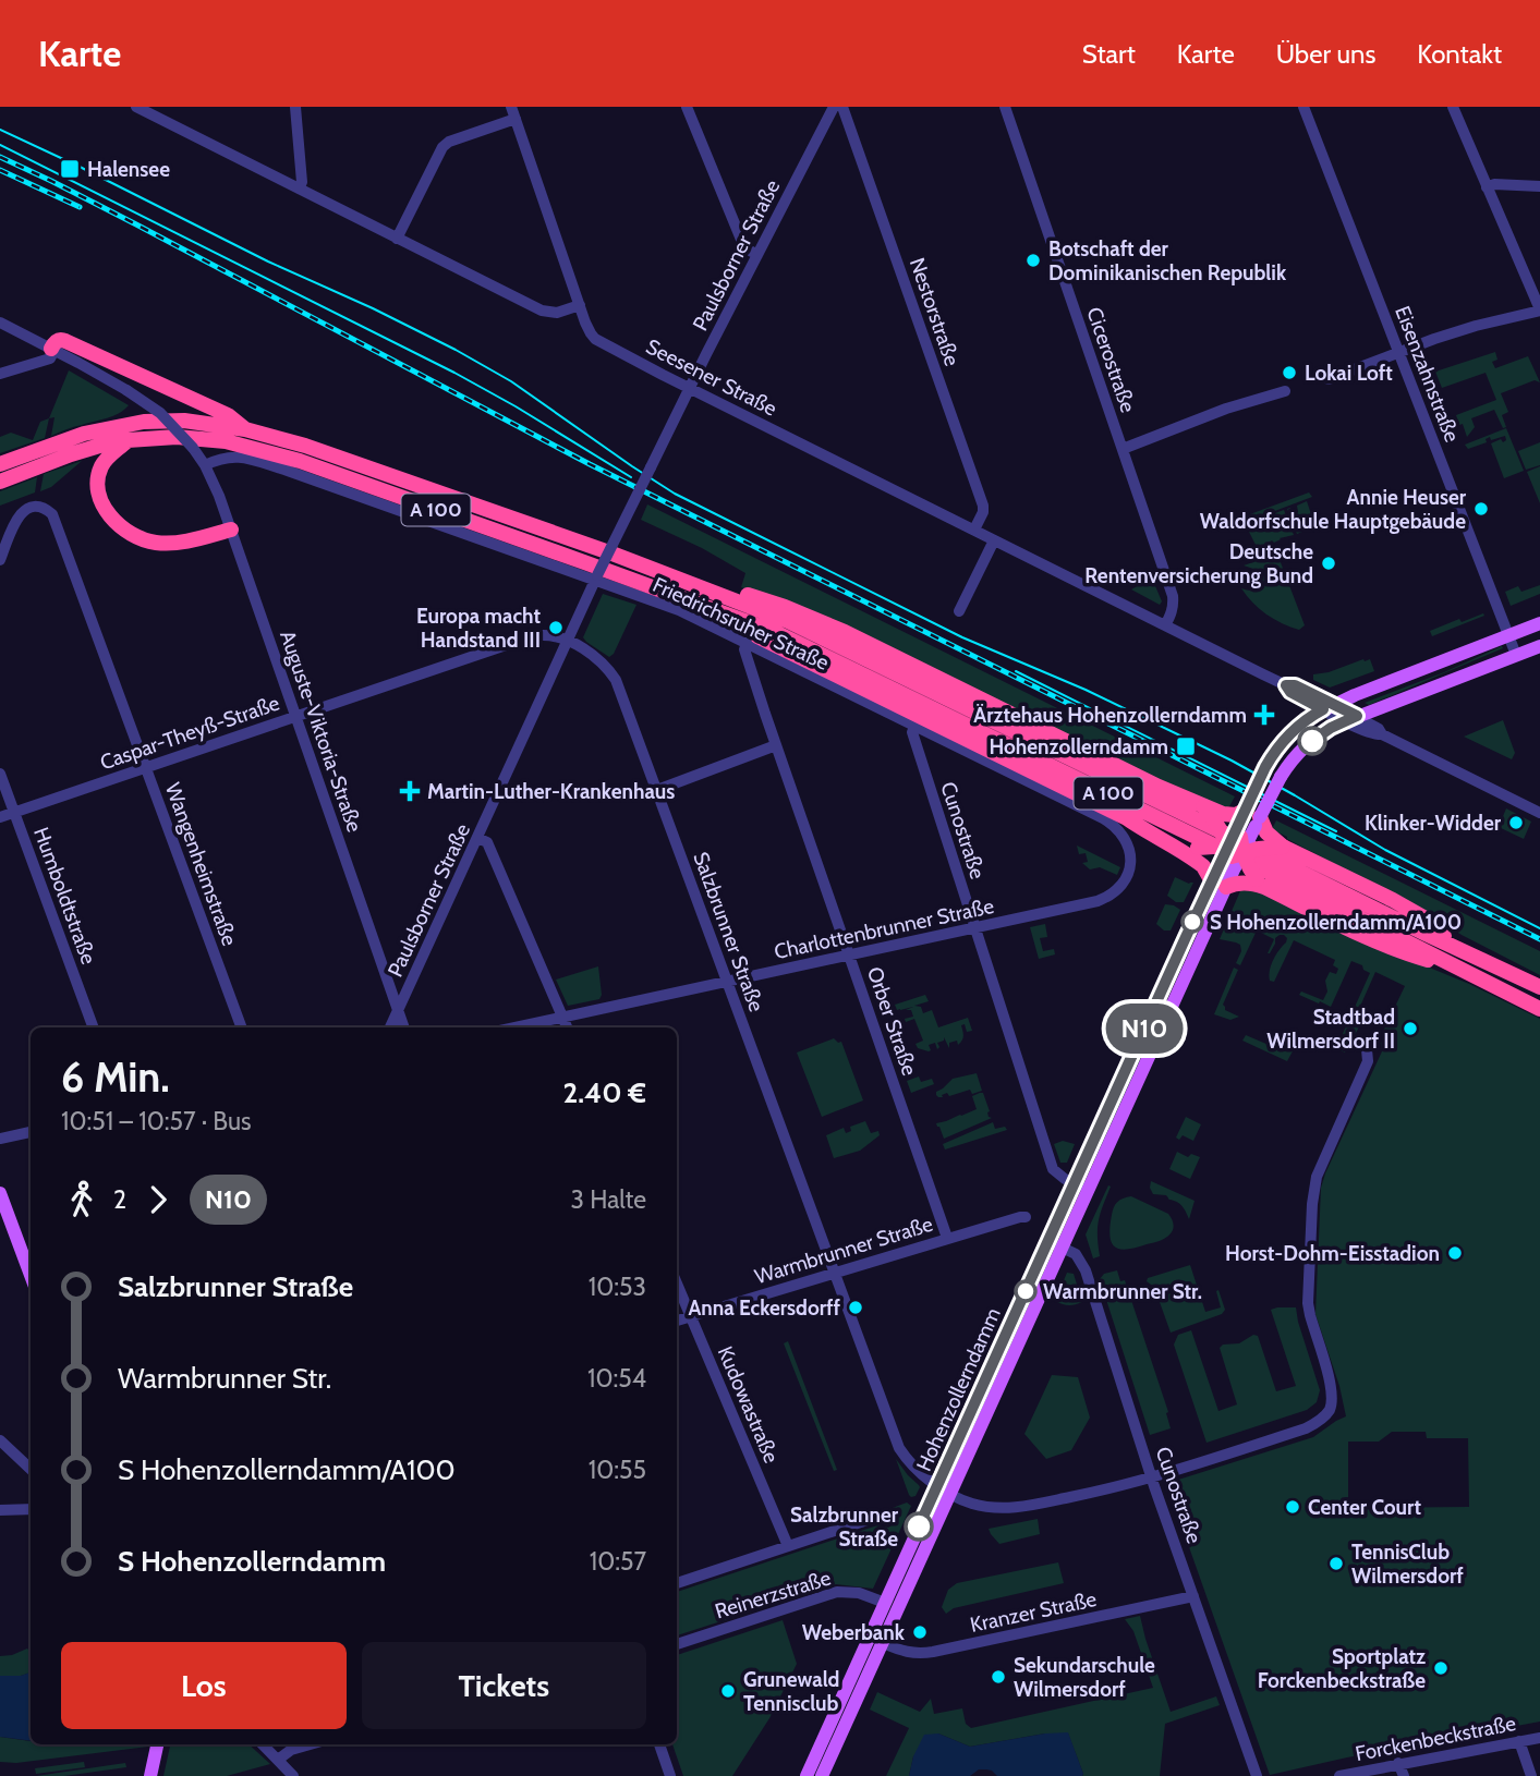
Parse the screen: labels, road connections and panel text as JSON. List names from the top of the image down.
{
  "streets": {
    "highway": ["A 100"],
    "main road": ["Hohenzollerndamm"],
    "street": [
      "Paulsborner Straße",
      "Nestorstraße",
      "Cicerostraße",
      "Eisenzahnstraße",
      "Seesener Straße",
      "Friedrichsruher Straße",
      "Auguste-Viktoria-Straße",
      "Caspar-Theyß-Straße",
      "Cunostraße",
      "Wangenheimstraße",
      "Humboldtstraße",
      "Charlottenbrunner Straße",
      "Salzbrunner Straße",
      "Orber Straße",
      "Warmbrunner Straße",
      "Kudowastraße",
      "Reinerzstraße",
      "Kranzer Straße",
      "Forckenbeckstraße"
    ]
  },
  "crossings": [
    ["Paulsborner Straße", "Seesener Straße"],
    ["Paulsborner Straße", "Friedrichsruher Straße"],
    ["Paulsborner Straße", "Auguste-Viktoria-Straße"],
    ["Paulsborner Straße", "Caspar-Theyß-Straße"],
    ["Paulsborner Straße", "Salzbrunner Straße"],
    ["Nestorstraße", "Seesener Straße"],
    ["Cicerostraße", "Seesener Straße"],
    ["Eisenzahnstraße", "Hohenzollerndamm"],
    ["Seesener Straße", "Hohenzollerndamm"],
    ["Friedrichsruher Straße", "Auguste-Viktoria-Straße"],
    ["Friedrichsruher Straße", "Cunostraße"],
    ["Friedrichsruher Straße", "Charlottenbrunner Straße"],
    ["Friedrichsruher Straße", "Orber Straße"],
    ["Auguste-Viktoria-Straße", "Caspar-Theyß-Straße"],
    ["Caspar-Theyß-Straße", "Wangenheimstraße"],
    ["Caspar-Theyß-Straße", "Humboldtstraße"],
    ["Caspar-Theyß-Straße", "Salzbrunner Straße"],
    ["Cunostraße", "Charlottenbrunner Straße"],
    ["Cunostraße", "Hohenzollerndamm"],
    ["Cunostraße", "Kranzer Straße"],
    ["Charlottenbrunner Straße", "Salzbrunner Straße"],
    ["Charlottenbrunner Straße", "Orber Straße"],
    ["Salzbrunner Straße", "Warmbrunner Straße"],
    ["Salzbrunner Straße", "Hohenzollerndamm"],
    ["Orber Straße", "Warmbrunner Straße"],
    ["Warmbrunner Straße", "Kudowastraße"],
    ["Hohenzollerndamm", "Reinerzstraße"],
    ["Hohenzollerndamm", "Kranzer Straße"]
  ],
  "places": {
    "transit": ["Halensee", "Hohenzollerndamm"],
    "other": [
      "Botschaft der Dominikanischen Republik",
      "Lokai Loft",
      "Annie Heuser Waldorfschule Hauptgebäude",
      "Deutsche Rentenversicherung Bund",
      "Europa macht Handstand III",
      "Klinker-Widder",
      "S Hohenzollerndamm/A100",
      "Stadtbad Wilmersdorf II",
      "Horst-Dohm-Eisstadion",
      "Warmbrunner Str.",
      "Anna Eckersdorff",
      "Center Court",
      "Salzbrunner Straße",
      "TennisClub Wilmersdorf",
      "Weberbank",
      "Sportplatz Forckenbeckstraße",
      "Sekundarschule Wilmersdorf",
      "Grunewald Tennisclub"
    ],
    "health": ["Ärztehaus Hohenzollerndamm", "Martin-Luther-Krankenhaus"]
  },
  "lines": ["bus line N10"],
  "page": {
    "header": "Karte",
    "nav": [
      "Start",
      "Karte",
      "Über uns",
      "Kontakt"
    ],
    "on_map": "N10",
    "heading": ["6 Min.", "10:51 – 10:57 · Bus", "2.40 €"],
    "legs": ["2", "N10", "3 Halte"],
    "list": [
      {
        "name": "Salzbrunner Straße",
        "value": "10:53"
      },
      {
        "name": "Warmbrunner Str.",
        "value": "10:54"
      },
      {
        "name": "S Hohenzollerndamm/A100",
        "value": "10:55"
      },
      {
        "name": "S Hohenzollerndamm",
        "value": "10:57"
      }
    ],
    "buttons": ["Los", "Tickets"]
  }
}
